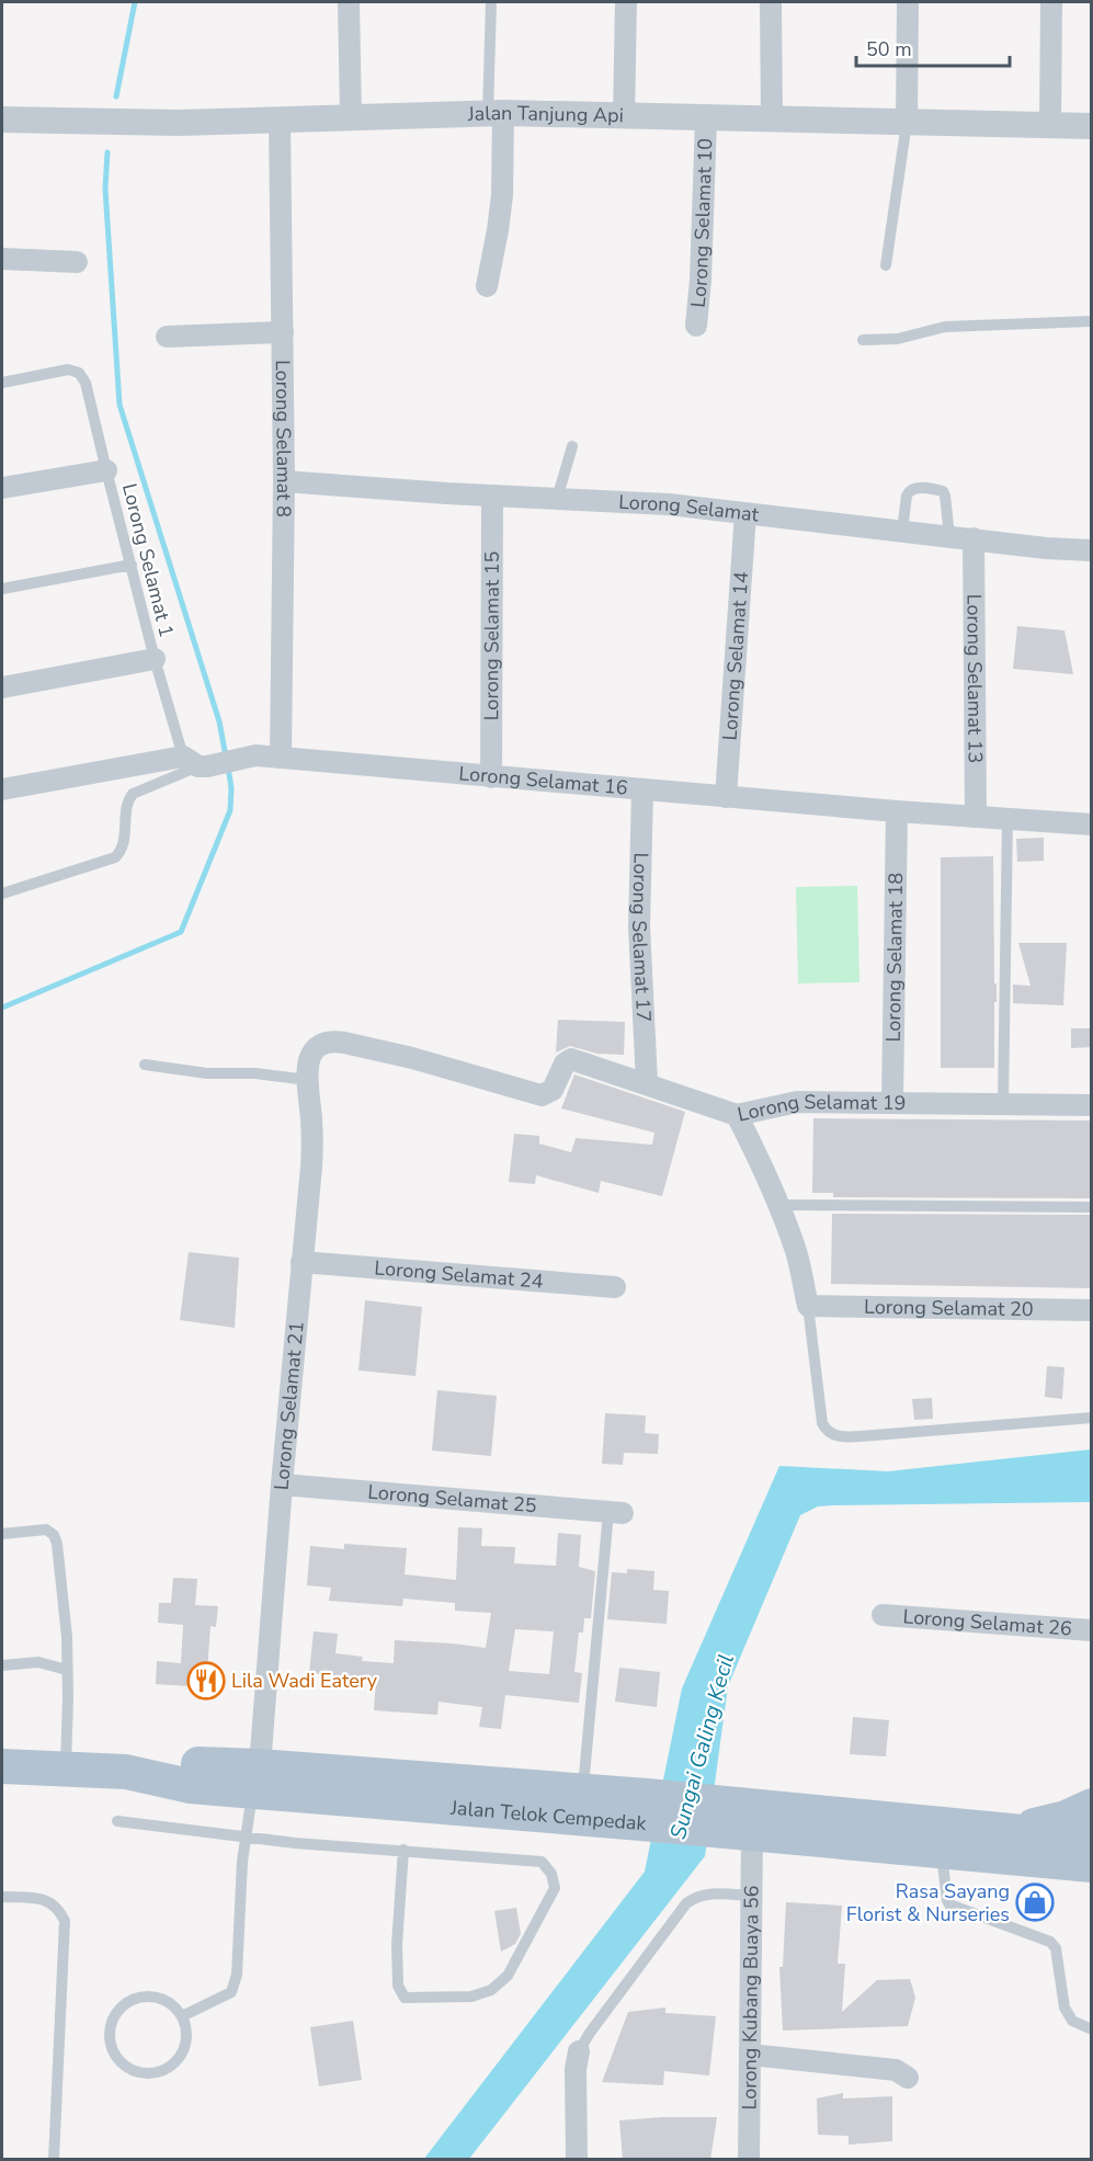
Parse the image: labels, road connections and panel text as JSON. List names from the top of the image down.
{
  "streets": {
    "main road": ["Jalan Telok Cempedak"],
    "street": [
      "Jalan Tanjung Api",
      "Lorong Selamat 10",
      "Lorong Selamat 8",
      "Lorong Selamat",
      "Lorong Selamat 15",
      "Lorong Selamat 14",
      "Lorong Selamat 13",
      "Lorong Selamat 16",
      "Lorong Selamat 17",
      "Lorong Selamat 18",
      "Lorong Selamat 19",
      "Lorong Selamat 24",
      "Lorong Selamat 20",
      "Lorong Selamat 21",
      "Lorong Selamat 25",
      "Lorong Selamat 26",
      "Lorong Kubang Buaya 56"
    ],
    "lane": ["Lorong Selamat 1"]
  },
  "crossings": [
    ["Jalan Tanjung Api", "Lorong Selamat 10"],
    ["Jalan Tanjung Api", "Lorong Selamat 8"],
    ["Lorong Selamat 8", "Lorong Selamat"],
    ["Lorong Selamat 8", "Lorong Selamat 16"],
    ["Lorong Selamat", "Lorong Selamat 15"],
    ["Lorong Selamat", "Lorong Selamat 14"],
    ["Lorong Selamat", "Lorong Selamat 13"],
    ["Lorong Selamat 1", "Lorong Selamat 16"],
    ["Lorong Selamat 15", "Lorong Selamat 16"],
    ["Lorong Selamat 14", "Lorong Selamat 16"],
    ["Lorong Selamat 13", "Lorong Selamat 16"],
    ["Lorong Selamat 16", "Lorong Selamat 17"],
    ["Lorong Selamat 16", "Lorong Selamat 18"],
    ["Lorong Selamat 17", "Lorong Selamat 19"],
    ["Lorong Selamat 18", "Lorong Selamat 19"],
    ["Lorong Selamat 19", "Lorong Selamat 21"],
    ["Lorong Selamat 24", "Lorong Selamat 21"],
    ["Lorong Selamat 21", "Lorong Selamat 25"],
    ["Lorong Selamat 21", "Jalan Telok Cempedak"],
    ["Jalan Telok Cempedak", "Lorong Kubang Buaya 56"]
  ],
  "water": ["Sungai Galing Kecil"],
  "places": {
    "restaurant": ["Lila Wadi Eatery"],
    "shop": ["Rasa Sayang Florist & Nurseries"]
  },
  "scale_bar": "50 m"
}
